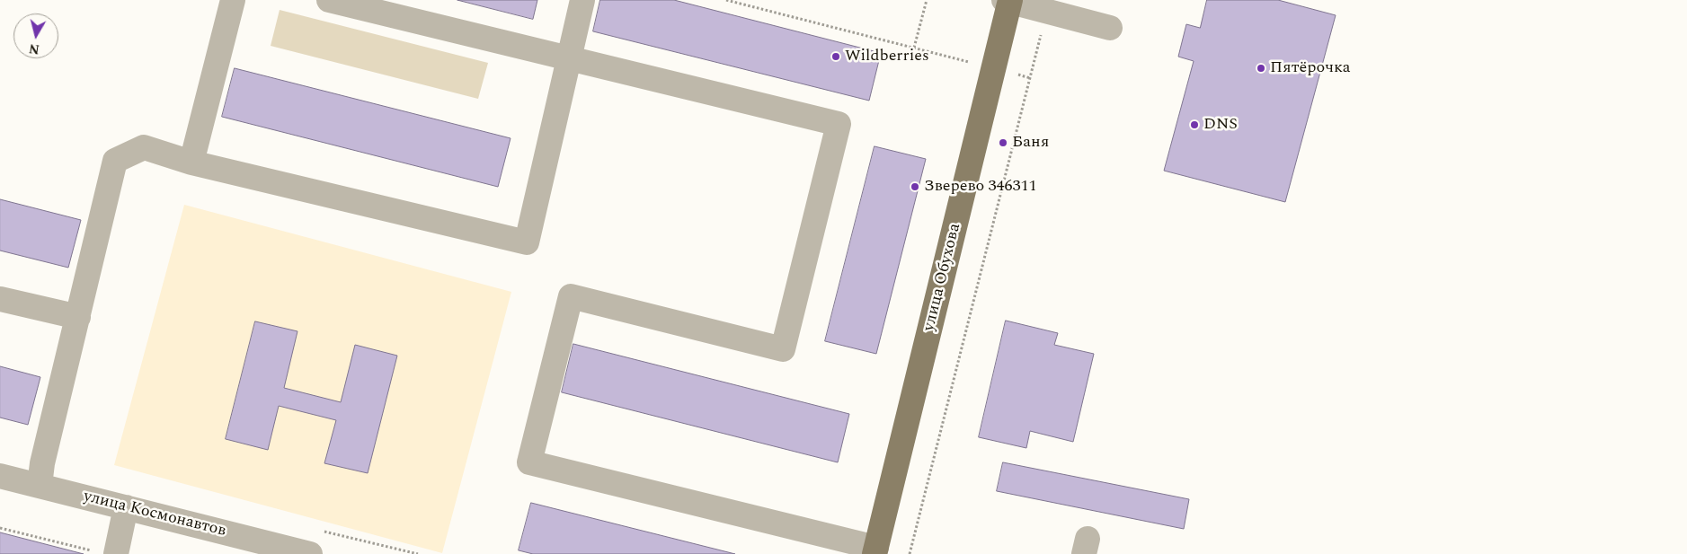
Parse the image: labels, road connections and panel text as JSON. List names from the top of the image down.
{
  "streets": {
    "main road": ["улица Обухова"],
    "street": ["улица Космонавтов"]
  },
  "places": [
    "Wildberries",
    "Пятёрочка",
    "DNS",
    "Баня",
    "Зверево 346311"
  ],
  "north": "bottom"
}
